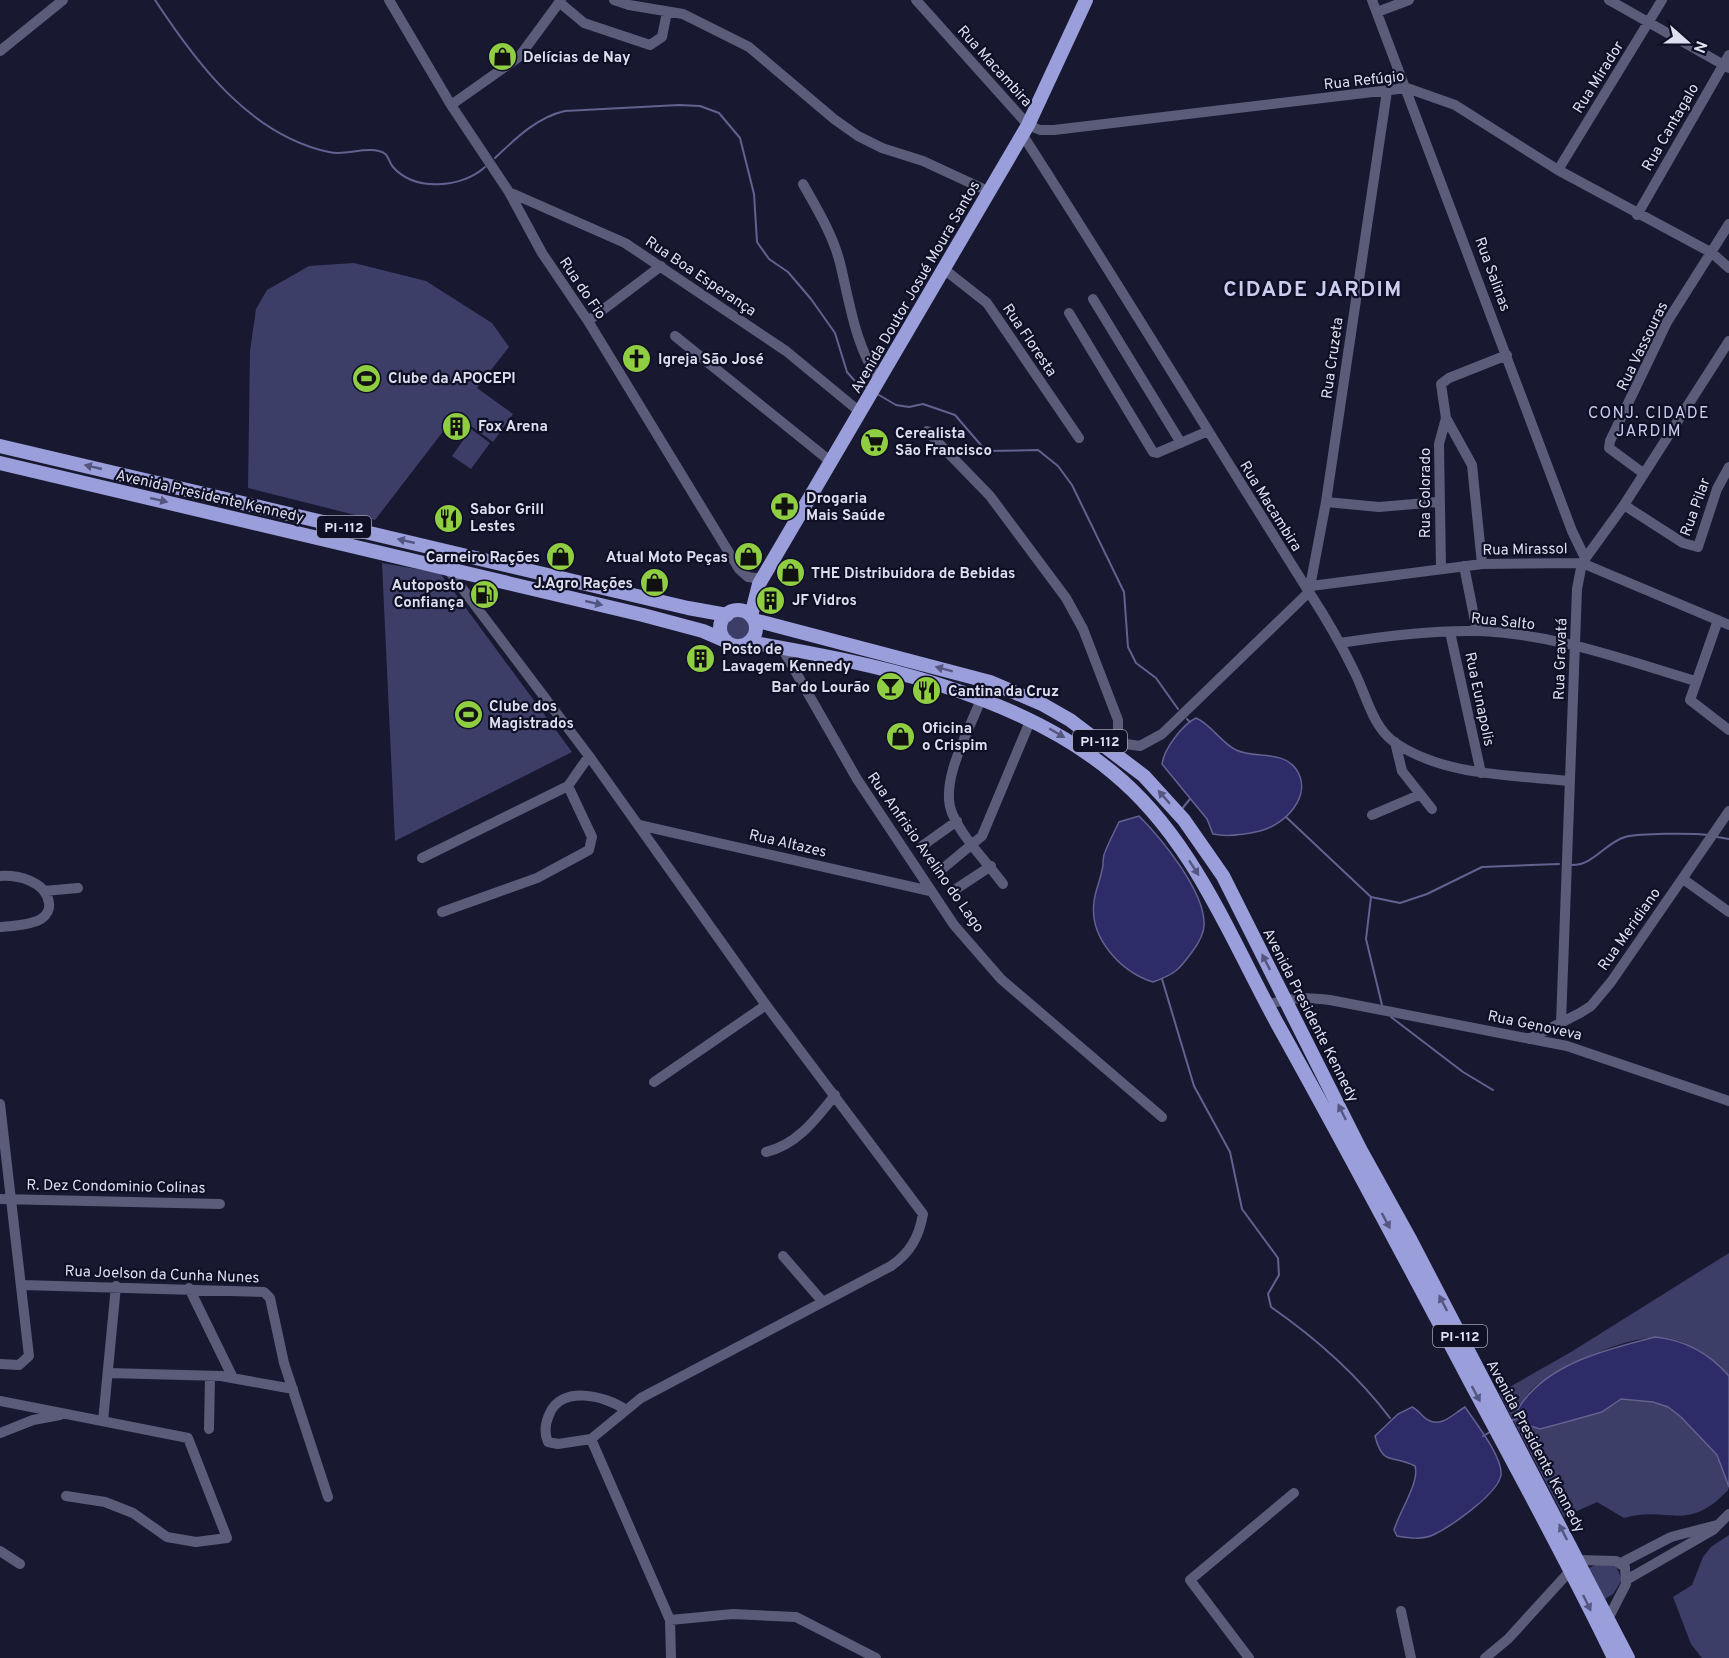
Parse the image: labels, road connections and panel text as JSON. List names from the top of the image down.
{
  "streets": {
    "main road": ["Avenida Doutor Josué Moura Santos", "Avenida Presidente Kennedy", "PI-112"],
    "street": [
      "Rua Macambira",
      "Rua Mirador",
      "Rua Refúgio",
      "Rua Cantagalo",
      "Rua Salinas",
      "Rua Boa Esperança",
      "Rua do Fio",
      "Rua Floresta",
      "Rua Vassouras",
      "Rua Cruzeta",
      "Rua Colorado",
      "Rua Pilar",
      "Rua Mirassol",
      "Rua Salto",
      "Rua Gravatá",
      "Rua Eunapolis",
      "Rua Altazes",
      "Rua Anfrisio Avelino do Lago",
      "Rua Meridiano",
      "Rua Genoveva",
      "R. Dez Condominio Colinas",
      "Rua Joelson da Cunha Nunes"
    ]
  },
  "crossings": [
    ["Rua Macambira", "Rua Refúgio"],
    ["Rua Macambira", "Avenida Doutor Josué Moura Santos"],
    ["Rua Macambira", "Rua Cruzeta"],
    ["Rua Macambira", "Rua Mirassol"],
    ["Rua Macambira", "Rua Salto"],
    ["Rua Macambira", "Rua Gravatá"],
    ["Rua Macambira", "Rua Eunapolis"],
    ["Rua Mirador", "Rua Refúgio"],
    ["Rua Refúgio", "Rua Cantagalo"],
    ["Rua Refúgio", "Rua Salinas"],
    ["Rua Refúgio", "Avenida Doutor Josué Moura Santos"],
    ["Rua Refúgio", "Rua Vassouras"],
    ["Rua Refúgio", "Rua Cruzeta"],
    ["Rua Salinas", "Rua Mirassol"],
    ["Rua Salinas", "Rua Gravatá"],
    ["Rua Boa Esperança", "Avenida Doutor Josué Moura Santos"],
    ["Rua Boa Esperança", "Rua do Fio"],
    ["Avenida Doutor Josué Moura Santos", "Rua do Fio"],
    ["Avenida Doutor Josué Moura Santos", "Rua Floresta"],
    ["Rua Vassouras", "Rua Gravatá"],
    ["Rua Cruzeta", "Rua Mirassol"],
    ["Rua Colorado", "Rua Mirassol"],
    ["Avenida Presidente Kennedy", "Rua Anfrisio Avelino do Lago"],
    ["Avenida Presidente Kennedy", "Rua Genoveva"],
    ["Rua Pilar", "Rua Gravatá"],
    ["Rua Mirassol", "Rua Gravatá"],
    ["Rua Salto", "Rua Gravatá"],
    ["Rua Salto", "Rua Eunapolis"],
    ["Rua Gravatá", "Rua Meridiano"],
    ["Rua Altazes", "Rua Anfrisio Avelino do Lago"],
    ["Rua Meridiano", "Rua Genoveva"]
  ],
  "districts": ["CIDADE JARDIM", "CONJ. CIDADE JARDIM"],
  "places": {
    "shop": [
      "Delícias de Nay",
      "Carneiro Rações",
      "Atual Moto Peças",
      "THE Distribuidora de Bebidas",
      "J.Agro Rações",
      "Oficina o Crispim"
    ],
    "church": ["Igreja São José"],
    "sports": ["Clube da APOCEPI", "Clube dos Magistrados"],
    "building": ["Fox Arena", "JF Vidros", "Posto de Lavagem Kennedy"],
    "supermarket": ["Cerealista São Francisco"],
    "pharmacy": ["Drogaria Mais Saúde"],
    "restaurant": ["Sabor Grill Lestes", "Cantina da Cruz"],
    "fuel station": ["Autoposto Confiança"],
    "bar": ["Bar do Lourão"]
  },
  "north": "right"
}
